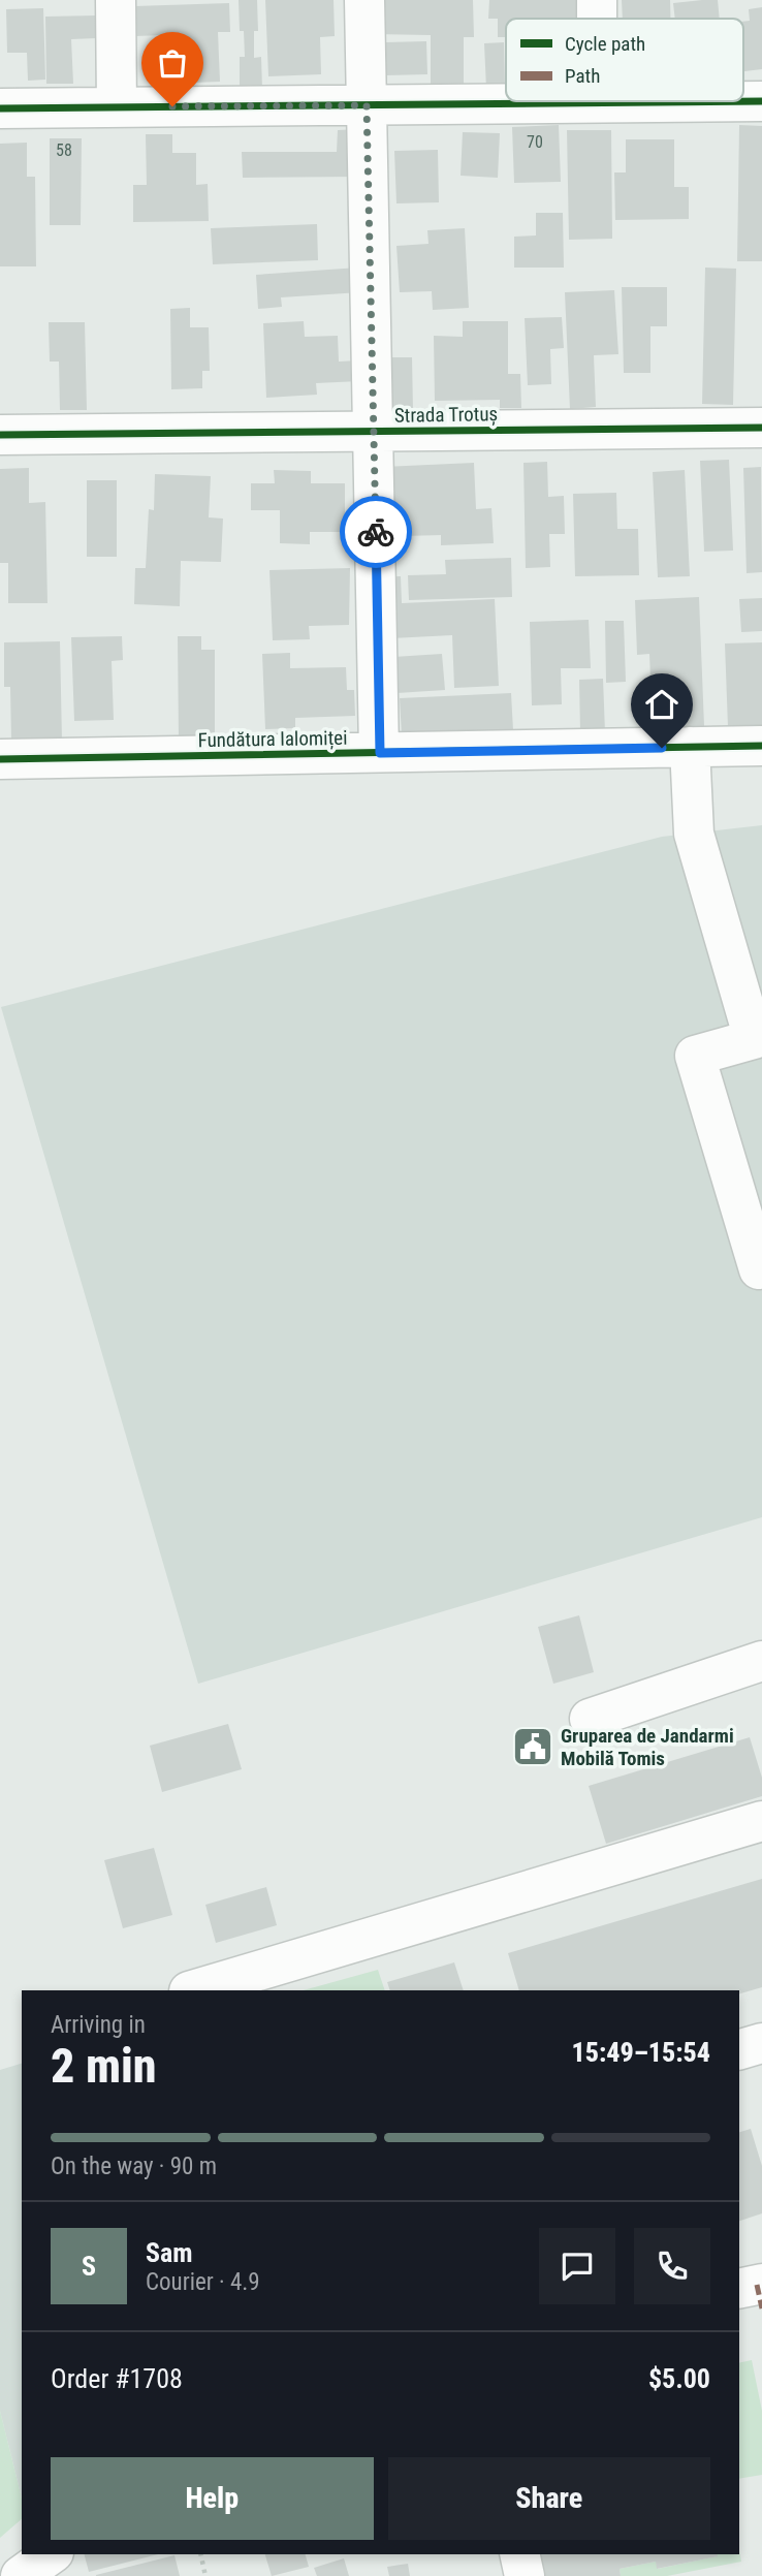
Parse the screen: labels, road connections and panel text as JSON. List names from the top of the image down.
{
  "streets": {
    "street": ["Strada Trotuș", "Fundătura Ialomiței"]
  },
  "places": {
    "public building": ["Gruparea de Jandarmi Mobilă Tomis"]
  },
  "house_numbers": ["70", "58"],
  "legend": ["Cycle path", "Path"],
  "page": {
    "heading": ["2 min", "Arriving in", "15:49–15:54"],
    "panel": [
      "Sam",
      "Courier · 4.9",
      "Order #1708",
      "$5.00"
    ],
    "bar": "On the way · 90 m",
    "round": "S",
    "buttons": ["Help", "Share"]
  }
}
